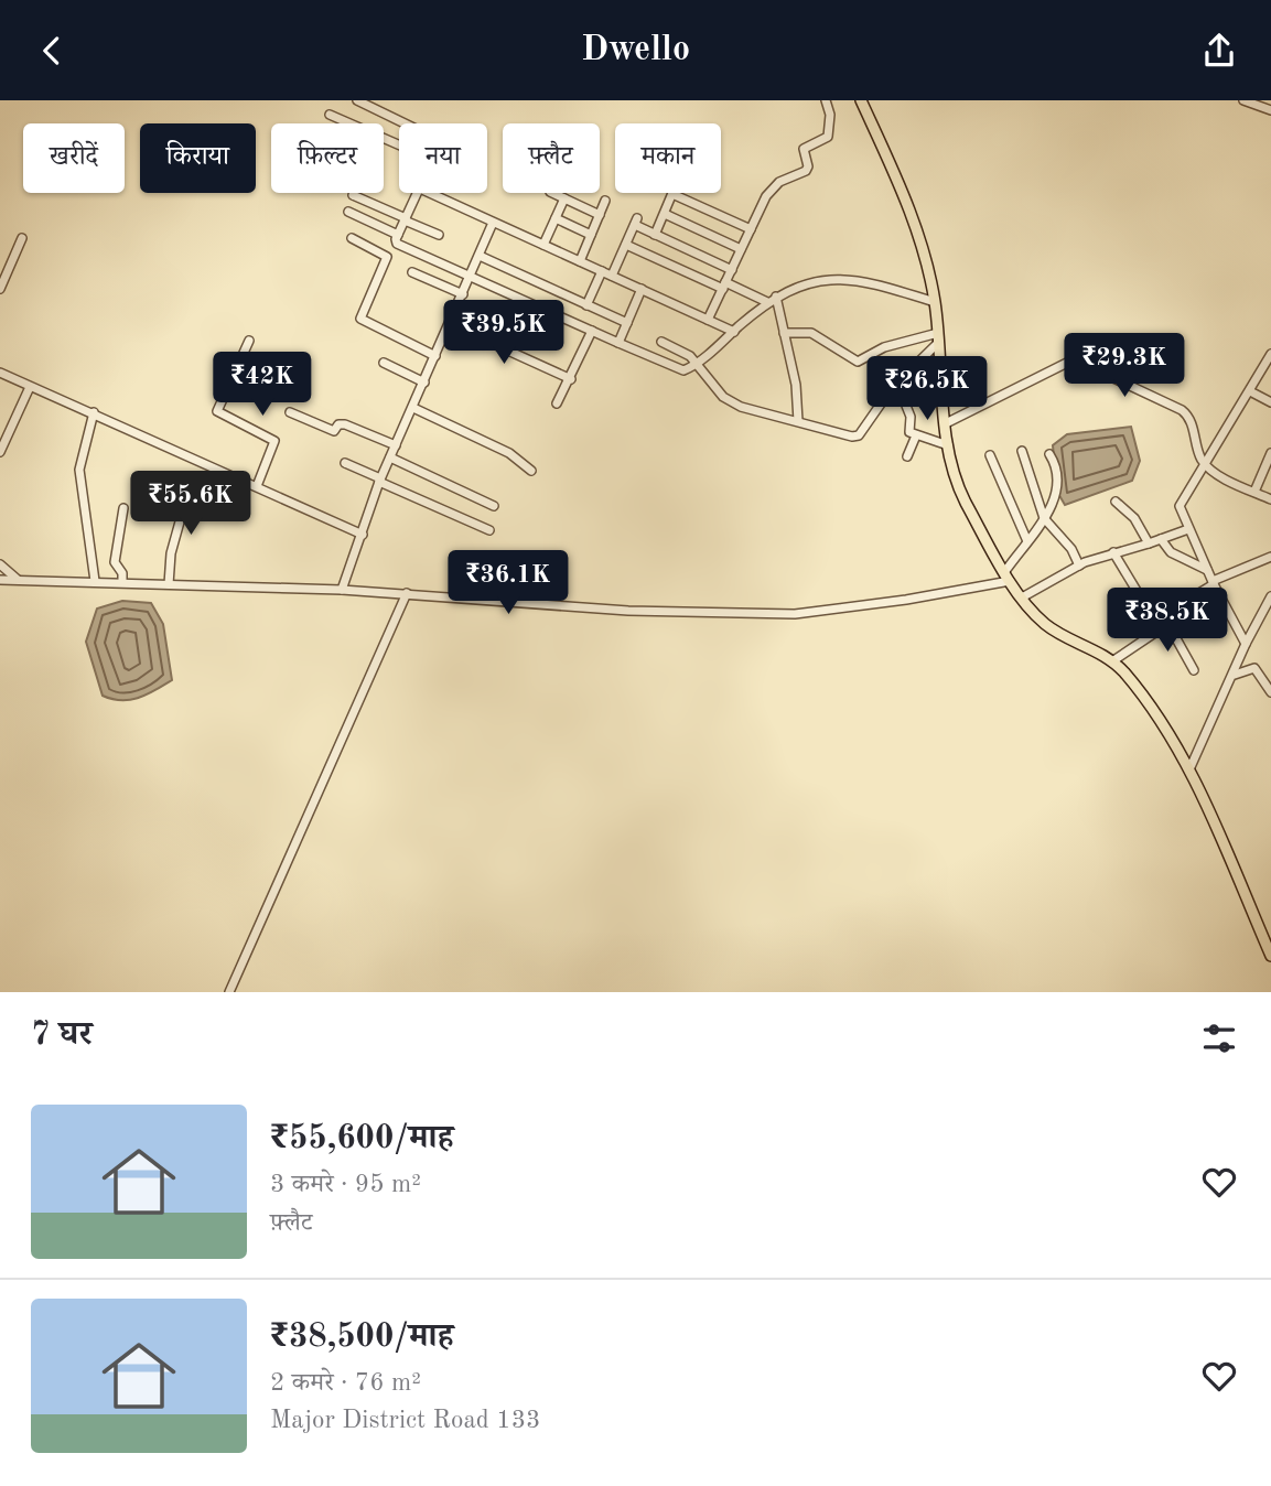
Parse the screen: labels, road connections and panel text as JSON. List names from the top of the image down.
{
  "page": {
    "header": "Dwello",
    "chip": [
      "खरीदें",
      "किराया",
      "फ़िल्टर",
      "नया",
      "फ़्लैट",
      "मकान"
    ],
    "price": [
      "₹39.5K",
      "₹29.3K",
      "₹42K",
      "₹26.5K",
      "₹55.6K",
      "₹36.1K",
      "₹38.5K"
    ],
    "heading": "7 घर",
    "list": [
      {
        "name": "₹55,600/माह",
        "note": "3 कमरे · 95 m² · फ़्लैट"
      },
      {
        "name": "₹38,500/माह",
        "note": "2 कमरे · 76 m² · Major District Road 133"
      }
    ]
  }
}
